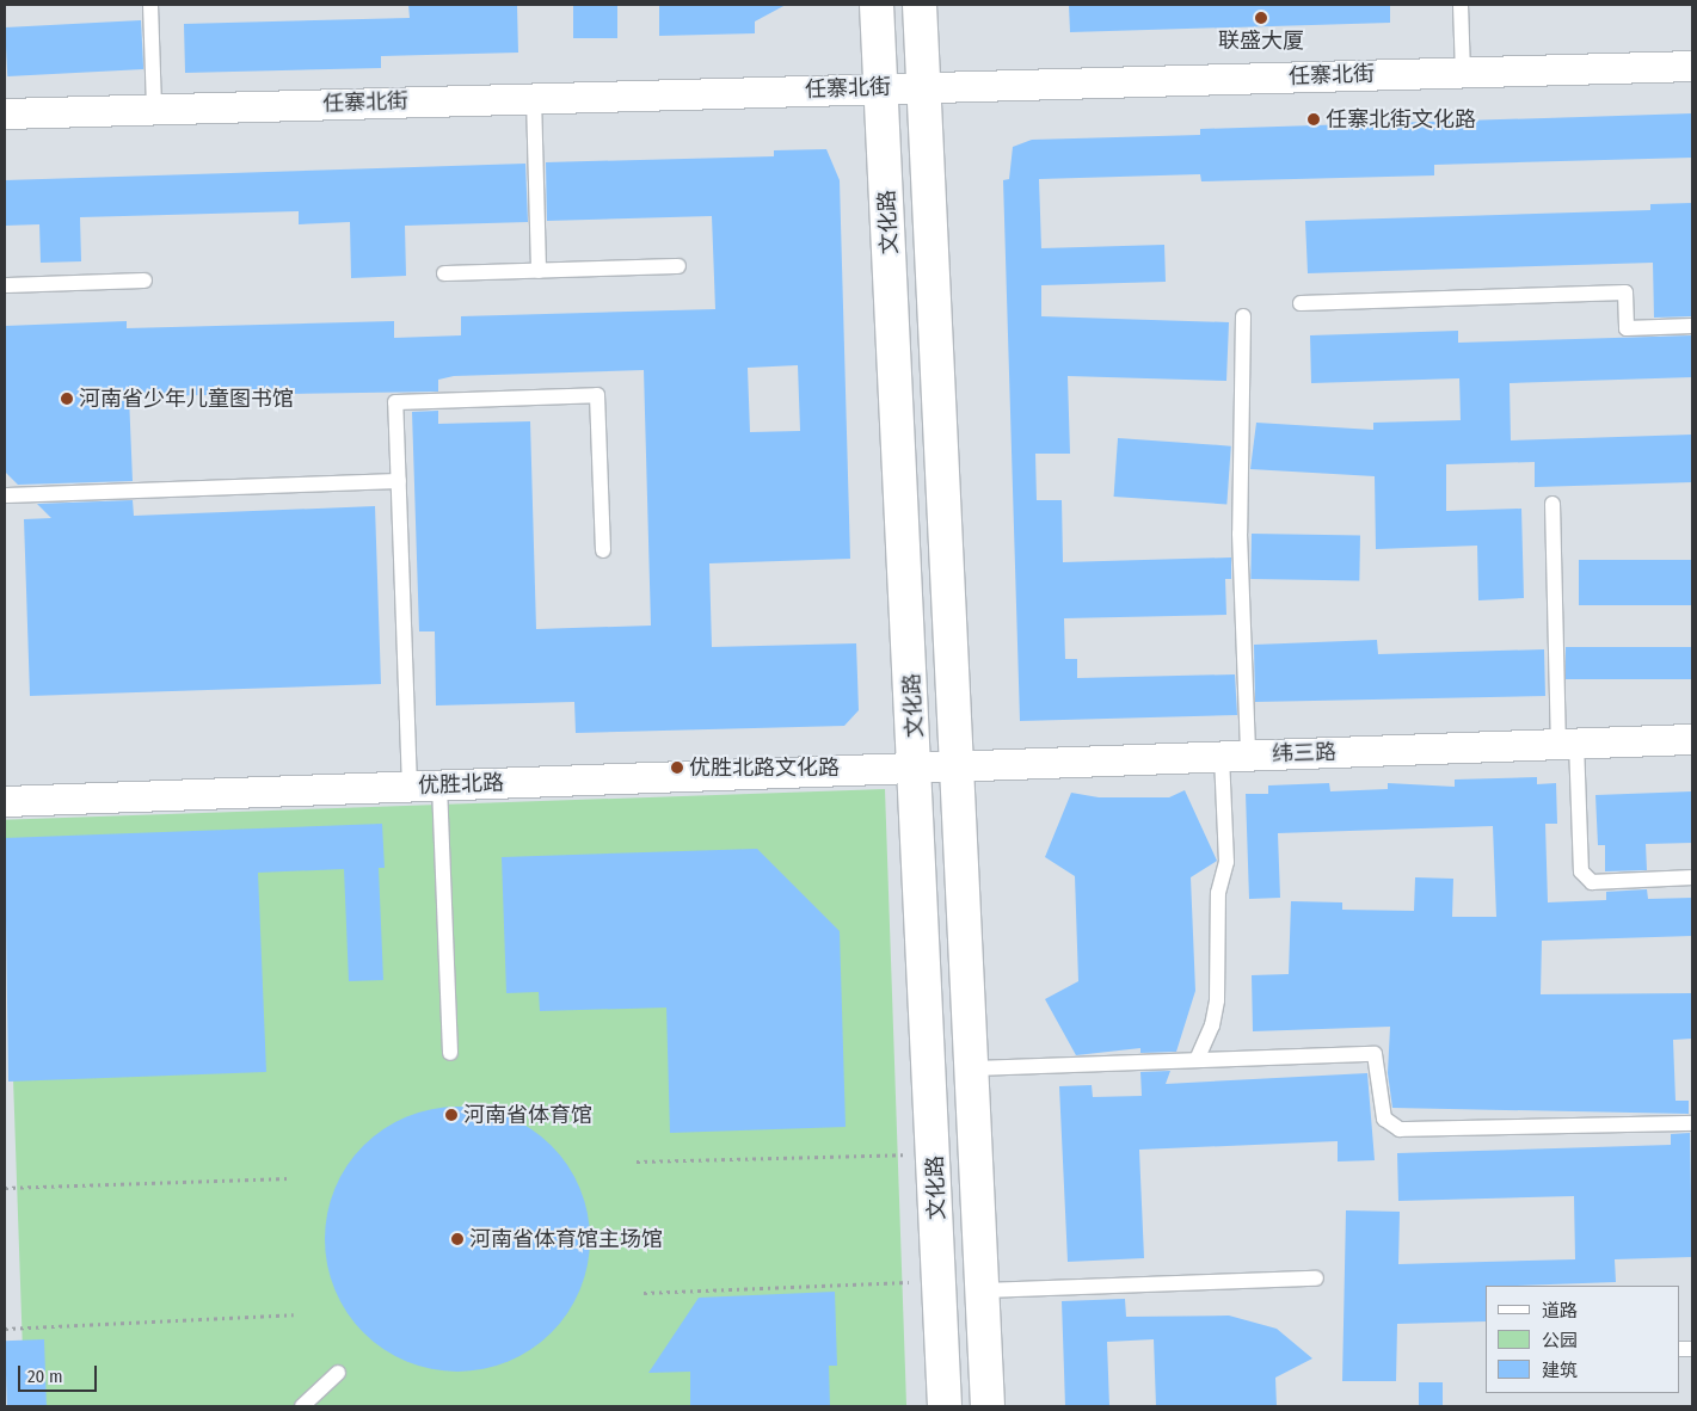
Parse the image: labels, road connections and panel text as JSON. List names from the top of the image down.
{
  "streets": {
    "main road": ["文化路"],
    "street": ["任寨北街", "纬三路", "优胜北路"]
  },
  "crossings": [
    ["任寨北街", "文化路"],
    ["文化路", "纬三路"],
    ["文化路", "优胜北路"],
    ["纬三路", "优胜北路"]
  ],
  "places": [
    "联盛大厦",
    "任寨北街文化路",
    "河南省少年儿童图书馆",
    "优胜北路文化路",
    "河南省体育馆",
    "河南省体育馆主场馆"
  ],
  "legend": ["道路", "公园", "建筑"],
  "scale_bar": "20 m"
}
